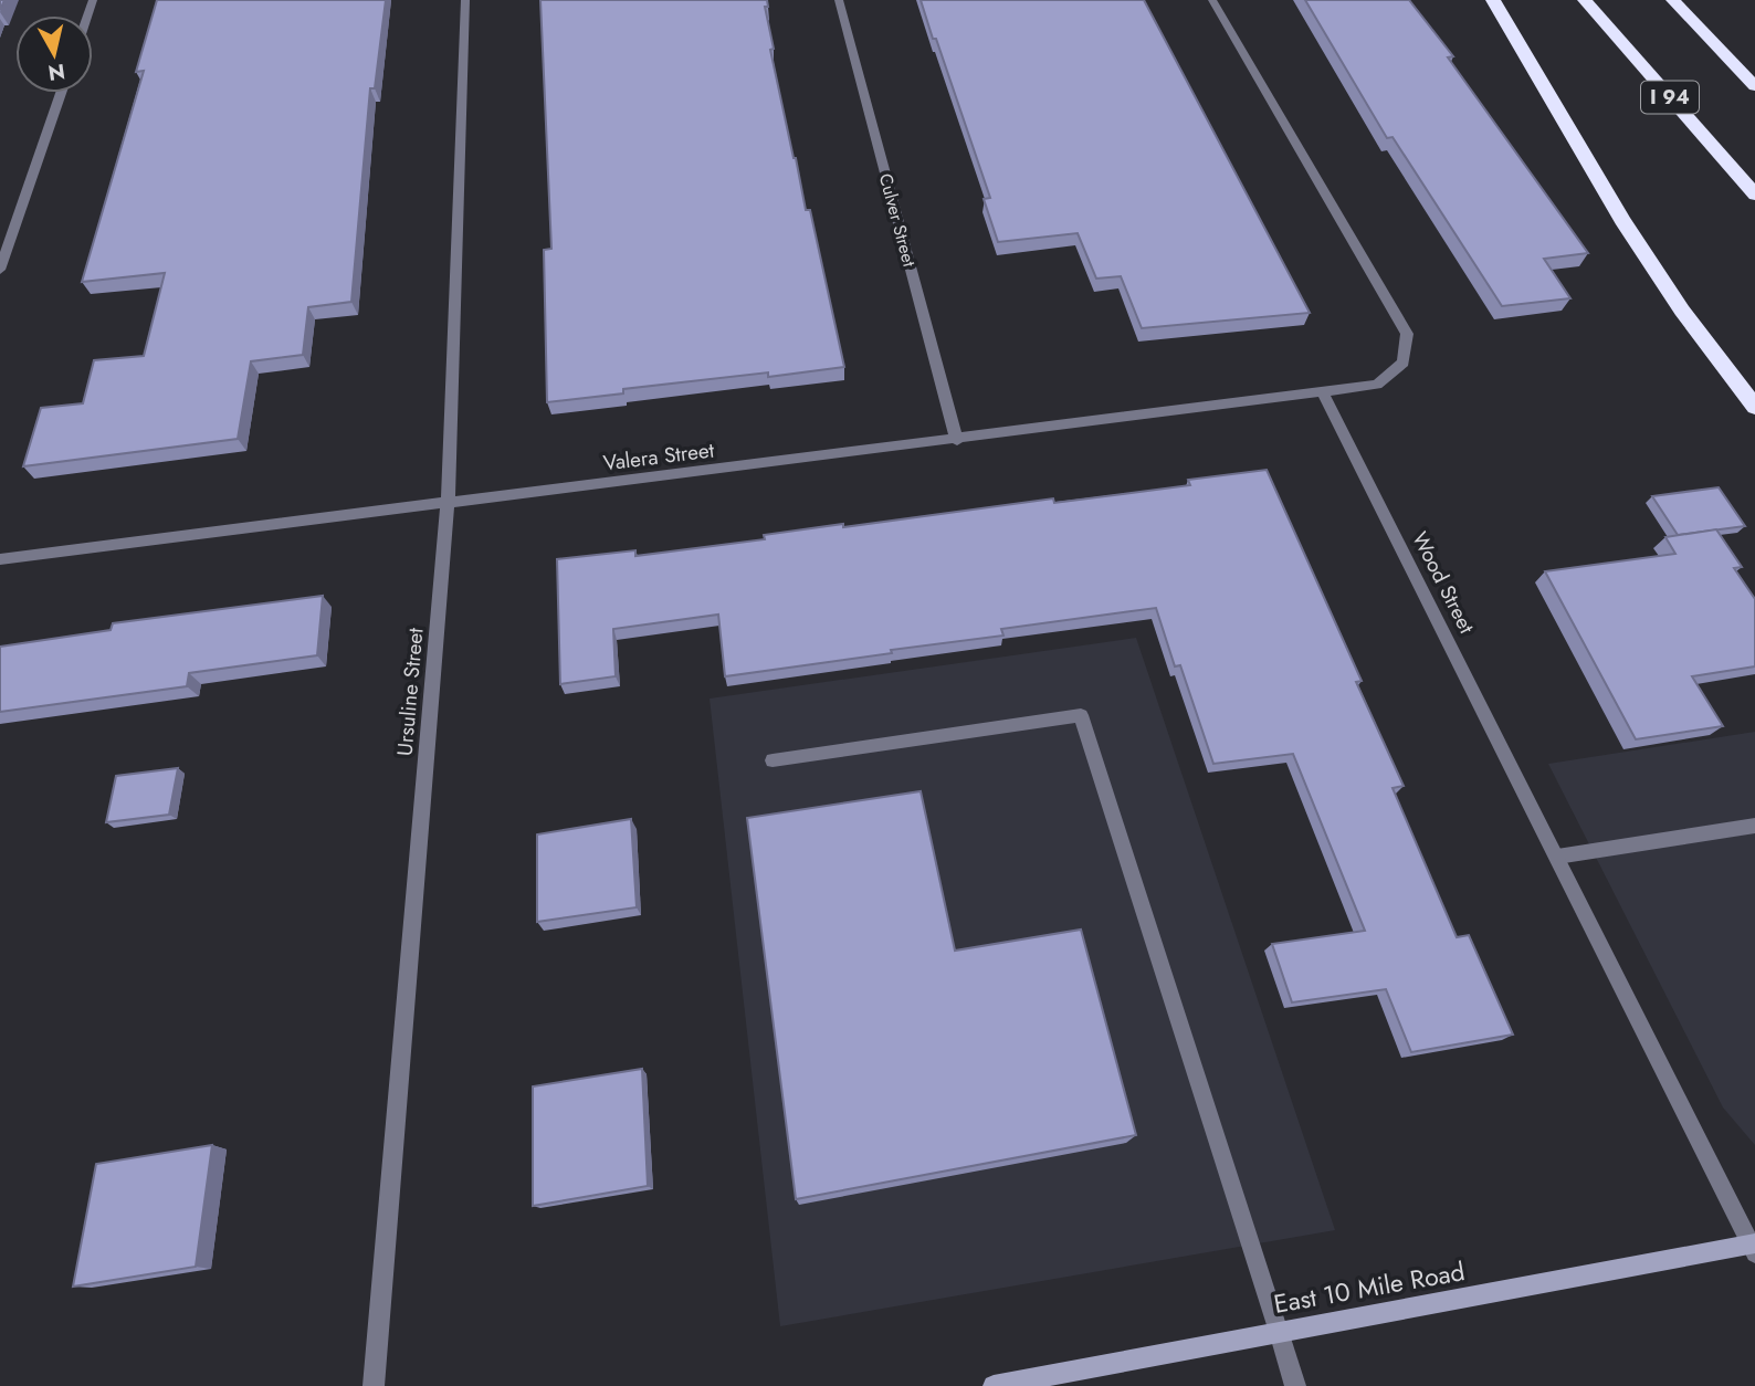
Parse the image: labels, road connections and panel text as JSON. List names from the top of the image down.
{
  "streets": {
    "highway": ["I 94"],
    "main road": ["East 10 Mile Road"],
    "street": [
      "Culver Street",
      "Valera Street",
      "Wood Street",
      "Ursuline Street"
    ]
  },
  "crossings": [
    ["Culver Street", "Valera Street"],
    ["Valera Street", "Wood Street"],
    ["Valera Street", "Ursuline Street"],
    ["Wood Street", "East 10 Mile Road"]
  ],
  "north": "bottom"
}
